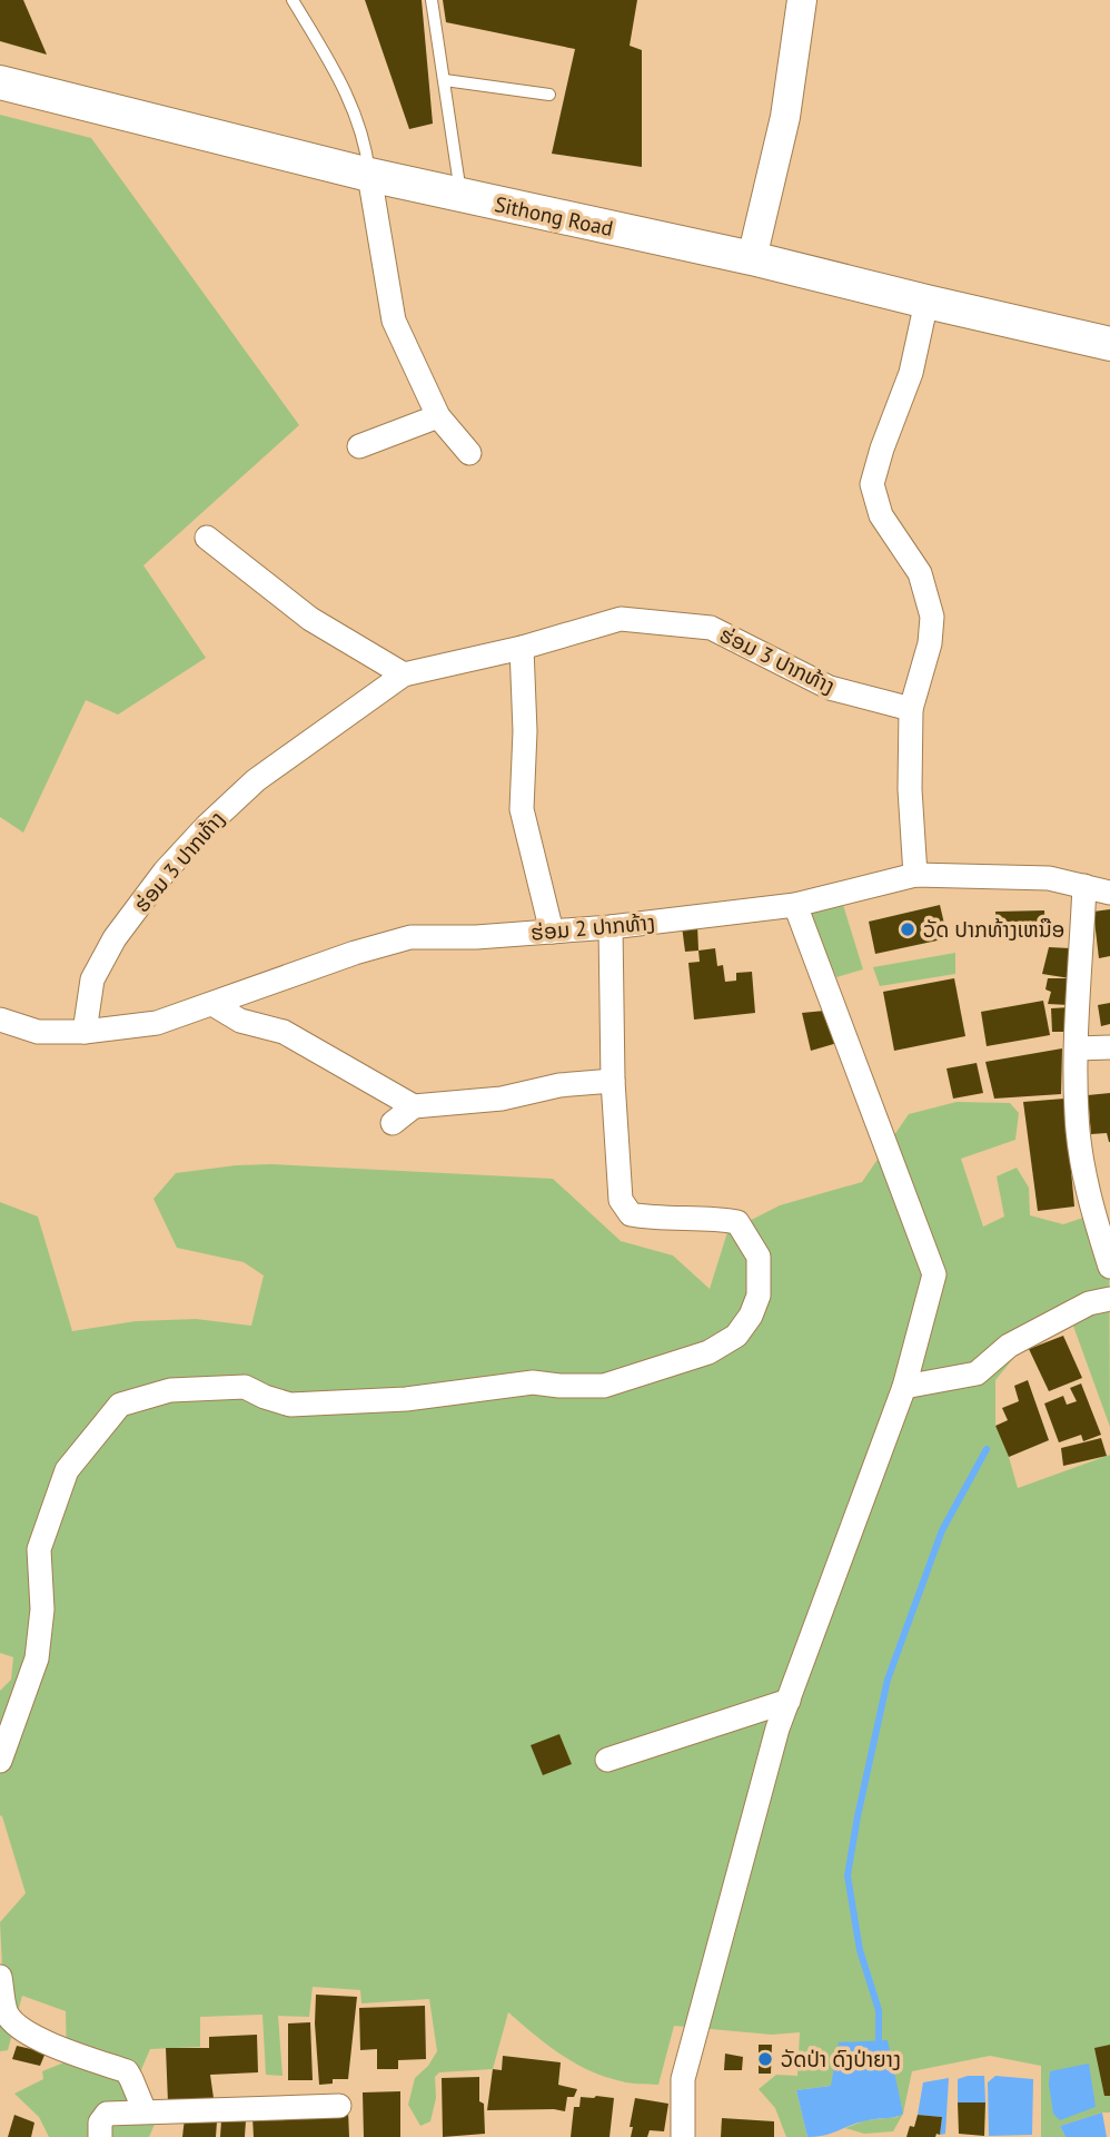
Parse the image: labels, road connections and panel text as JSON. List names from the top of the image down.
{
  "streets": {
    "main road": ["Sithong Road"],
    "street": ["ຮ່ອມ 3 ປາກທ້າງ", "ຮ່ອມ 2 ປາກທ້າງ"]
  },
  "crossings": [
    ["ຮ່ອມ 3 ປາກທ້າງ", "ຮ່ອມ 2 ປາກທ້າງ"]
  ],
  "places": ["ວັດ ປາກທ້າງເຫນືອ", "ວັດປ່າ ດົງປ່າຍາງ"]
}
